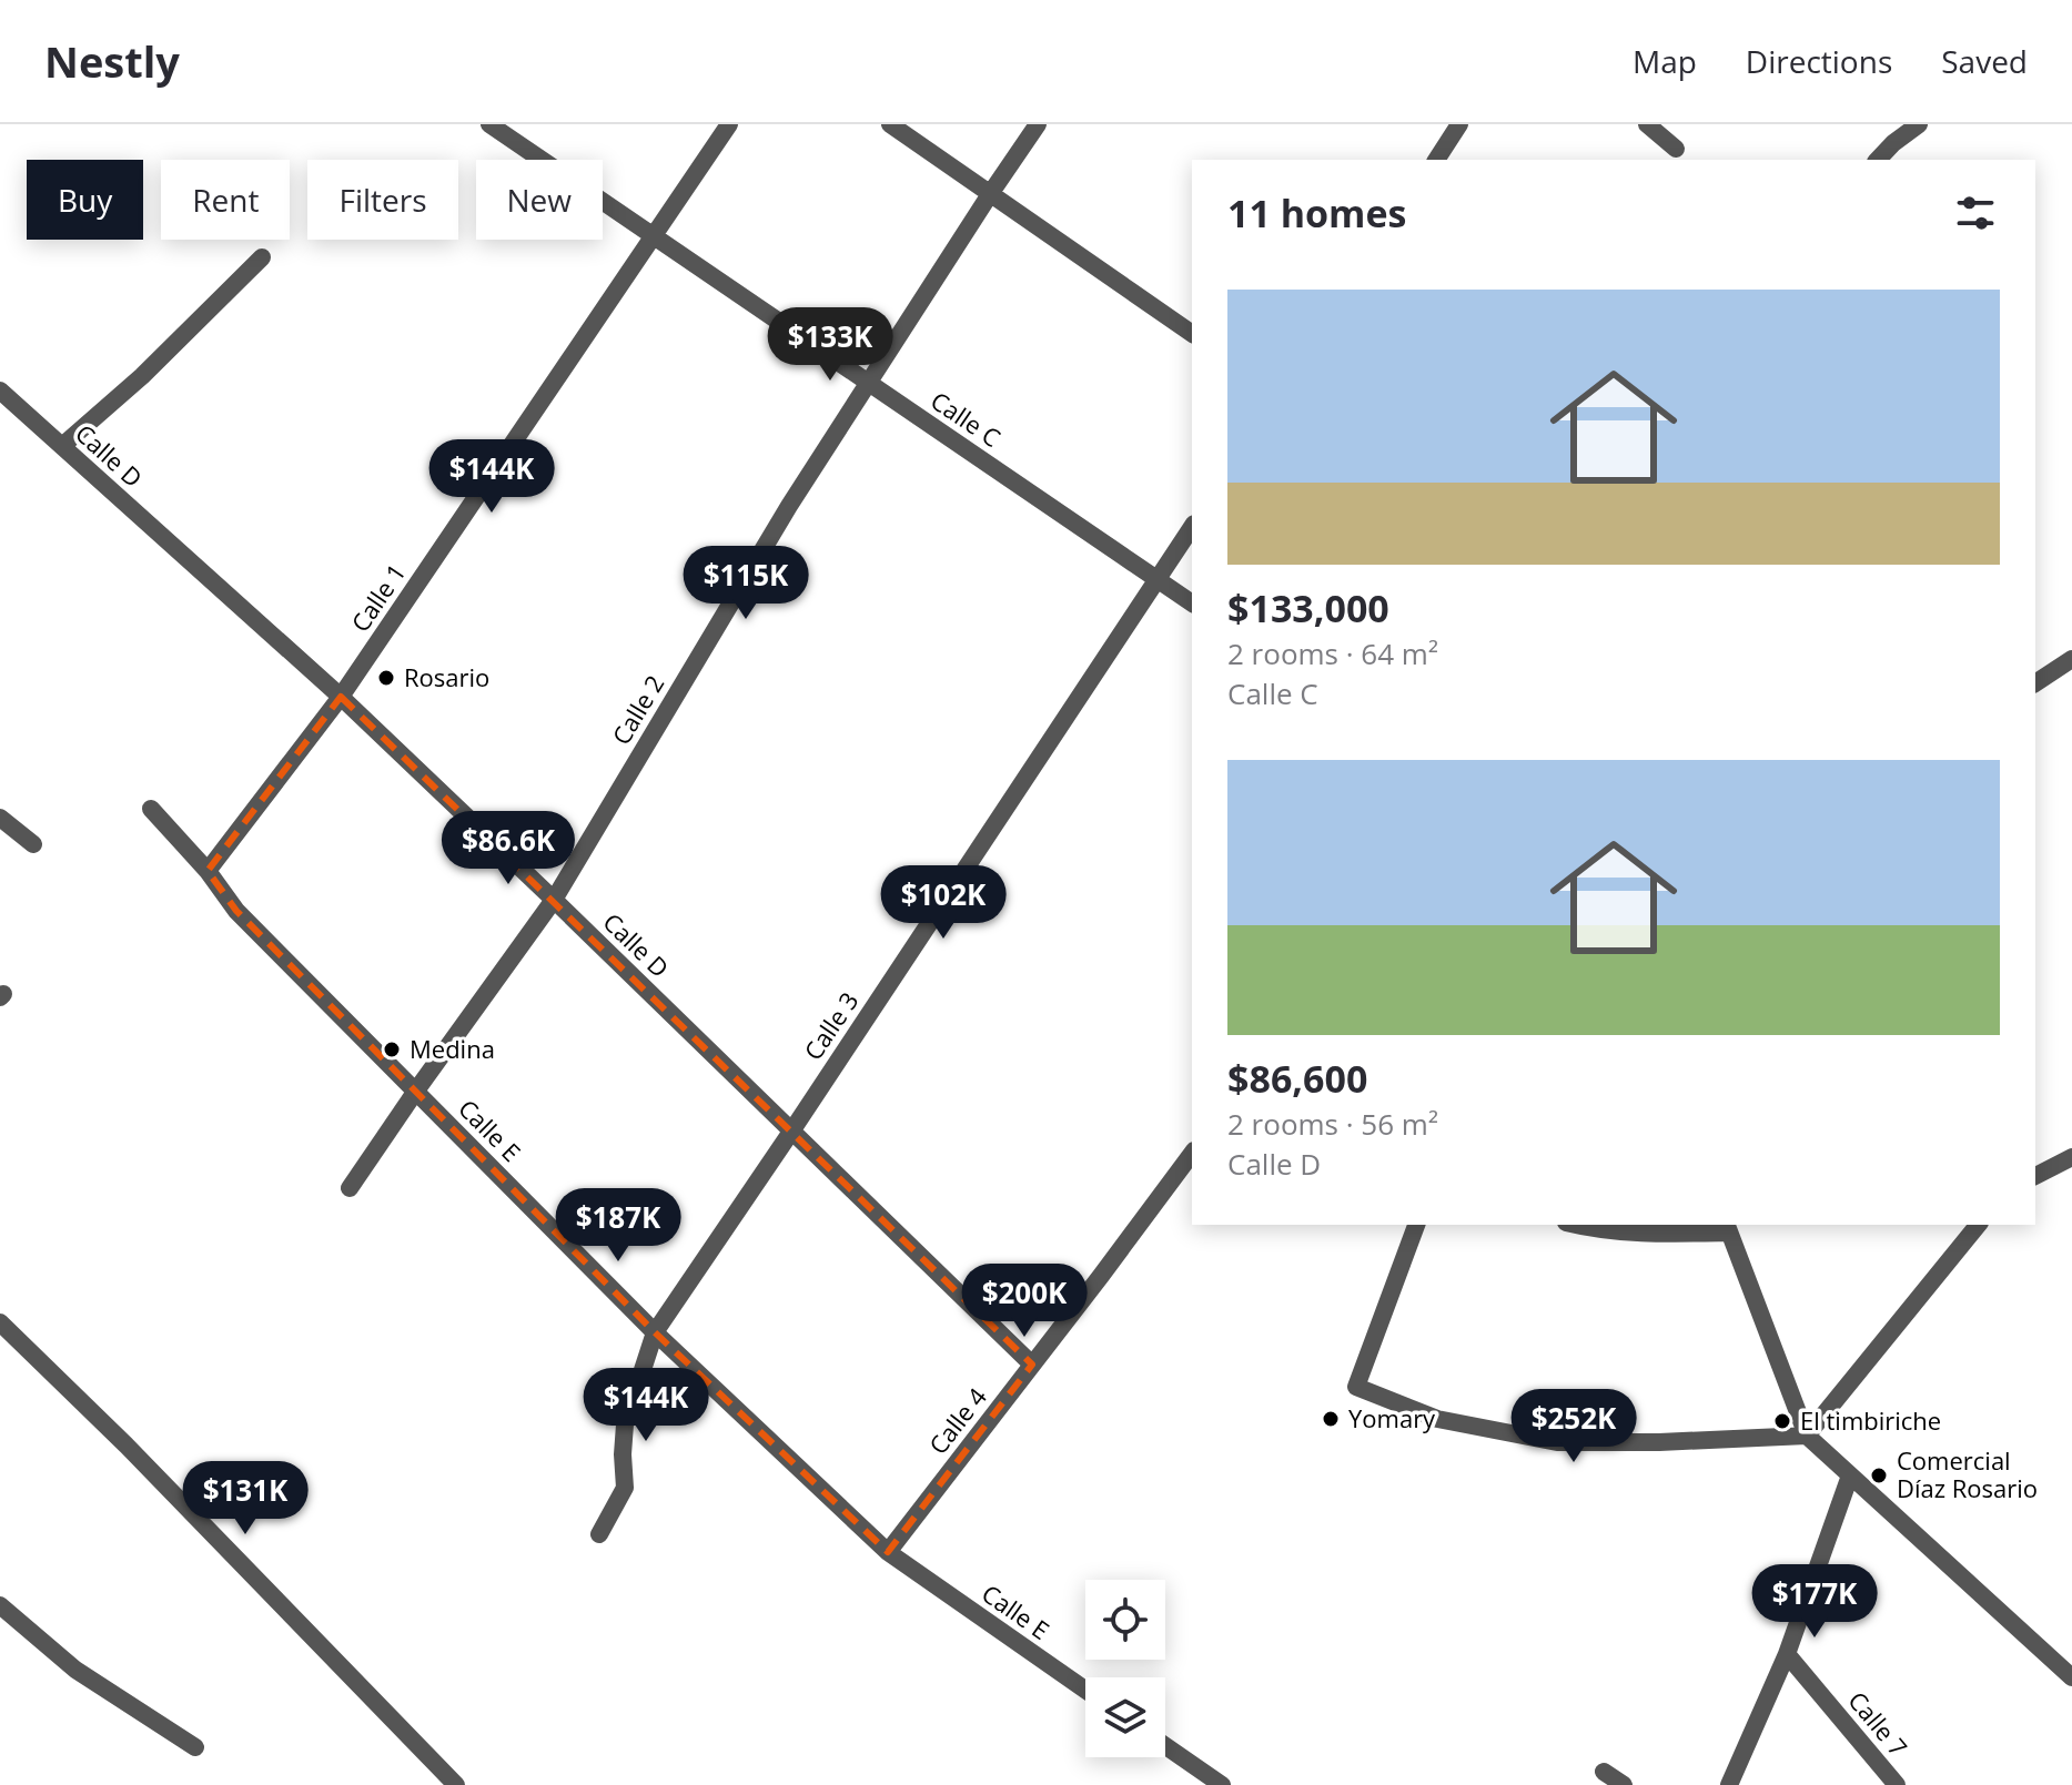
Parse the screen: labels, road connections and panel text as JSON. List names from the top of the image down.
{
  "streets": {
    "street": [
      "Calle C",
      "Calle D",
      "Calle 1",
      "Calle 2",
      "Calle 3",
      "Calle E",
      "Calle 4",
      "Calle 7"
    ]
  },
  "crossings": [
    ["Calle C", "Calle 1"],
    ["Calle C", "Calle 2"],
    ["Calle C", "Calle 3"],
    ["Calle D", "Calle 1"],
    ["Calle D", "Calle 2"],
    ["Calle D", "Calle 3"],
    ["Calle D", "Calle 4"],
    ["Calle 1", "Calle E"],
    ["Calle 2", "Calle E"],
    ["Calle 3", "Calle E"],
    ["Calle E", "Calle 4"]
  ],
  "places": [
    "Rosario",
    "Medina",
    "Yomary",
    "El timbiriche",
    "Comercial Díaz Rosario"
  ],
  "page": {
    "header": "Nestly",
    "nav": ["Map", "Directions", "Saved"],
    "chip": [
      "Buy",
      "Rent",
      "Filters",
      "New"
    ],
    "heading": "11 homes",
    "list": [
      {
        "name": "$133,000",
        "note": "2 rooms · 64 m² · Calle C"
      },
      {
        "name": "$86,600",
        "note": "2 rooms · 56 m² · Calle D"
      }
    ],
    "price": [
      "$133K",
      "$144K",
      "$115K",
      "$86.6K",
      "$102K",
      "$187K",
      "$200K",
      "$144K",
      "$252K",
      "$131K",
      "$177K"
    ]
  }
}
